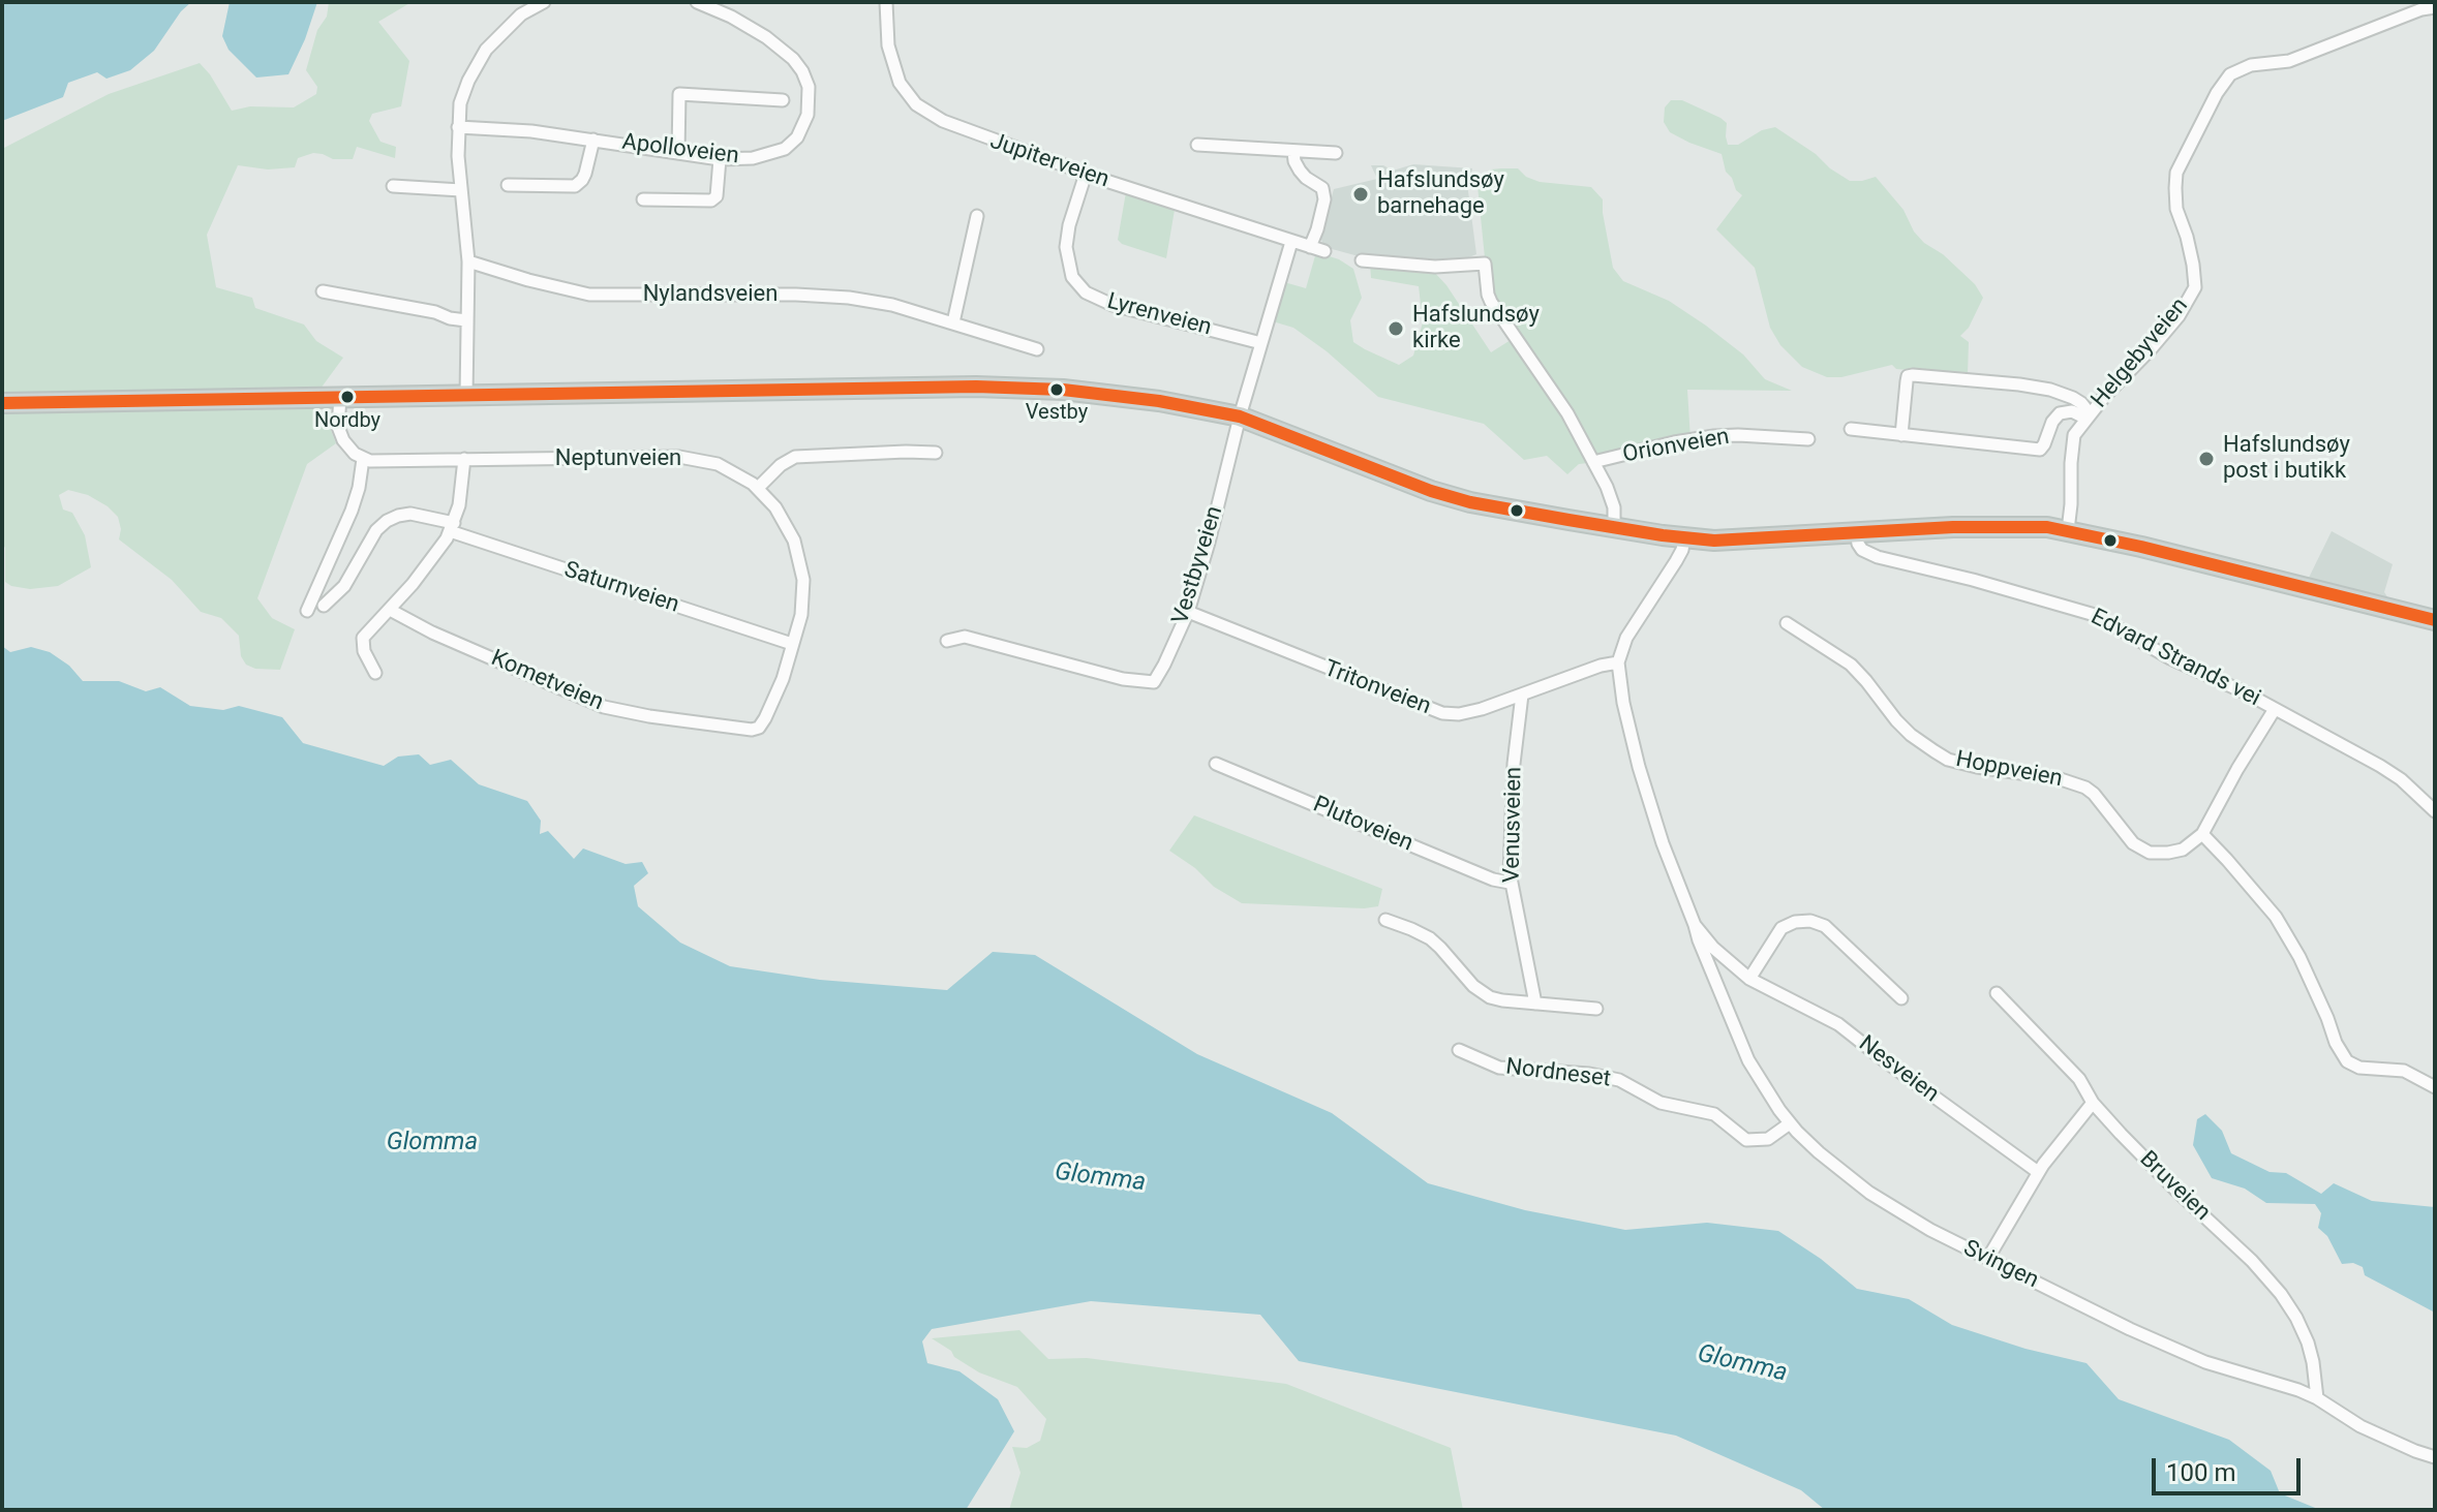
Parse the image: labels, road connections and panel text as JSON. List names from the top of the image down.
{
  "streets": {
    "street": [
      "Apolloveien",
      "Jupiterveien",
      "Nylandsveien",
      "Lyrenveien",
      "Helgebyveien",
      "Orionveien",
      "Neptunveien",
      "Vestbyveien",
      "Saturnveien",
      "Edvard Strands vei",
      "Kometveien",
      "Tritonveien",
      "Hoppveien",
      "Plutoveien",
      "Venusveien",
      "Nesveien",
      "Nordneset",
      "Bruveien",
      "Svingen"
    ]
  },
  "crossings": [
    ["Jupiterveien", "Lyrenveien"],
    ["Jupiterveien", "Vestbyveien"],
    ["Lyrenveien", "Vestbyveien"],
    ["Neptunveien", "Saturnveien"],
    ["Neptunveien", "Kometveien"],
    ["Vestbyveien", "Tritonveien"],
    ["Tritonveien", "Venusveien"],
    ["Tritonveien", "Nesveien"],
    ["Plutoveien", "Venusveien"],
    ["Nesveien", "Svingen"],
    ["Nordneset", "Svingen"],
    ["Bruveien", "Svingen"]
  ],
  "water": ["Glomma"],
  "places": [
    "Hafslundsøy barnehage",
    "Hafslundsøy kirke",
    "Vestby",
    "Nordby",
    "Hafslundsøy post i butikk"
  ],
  "scale_bar": "100 m"
}
